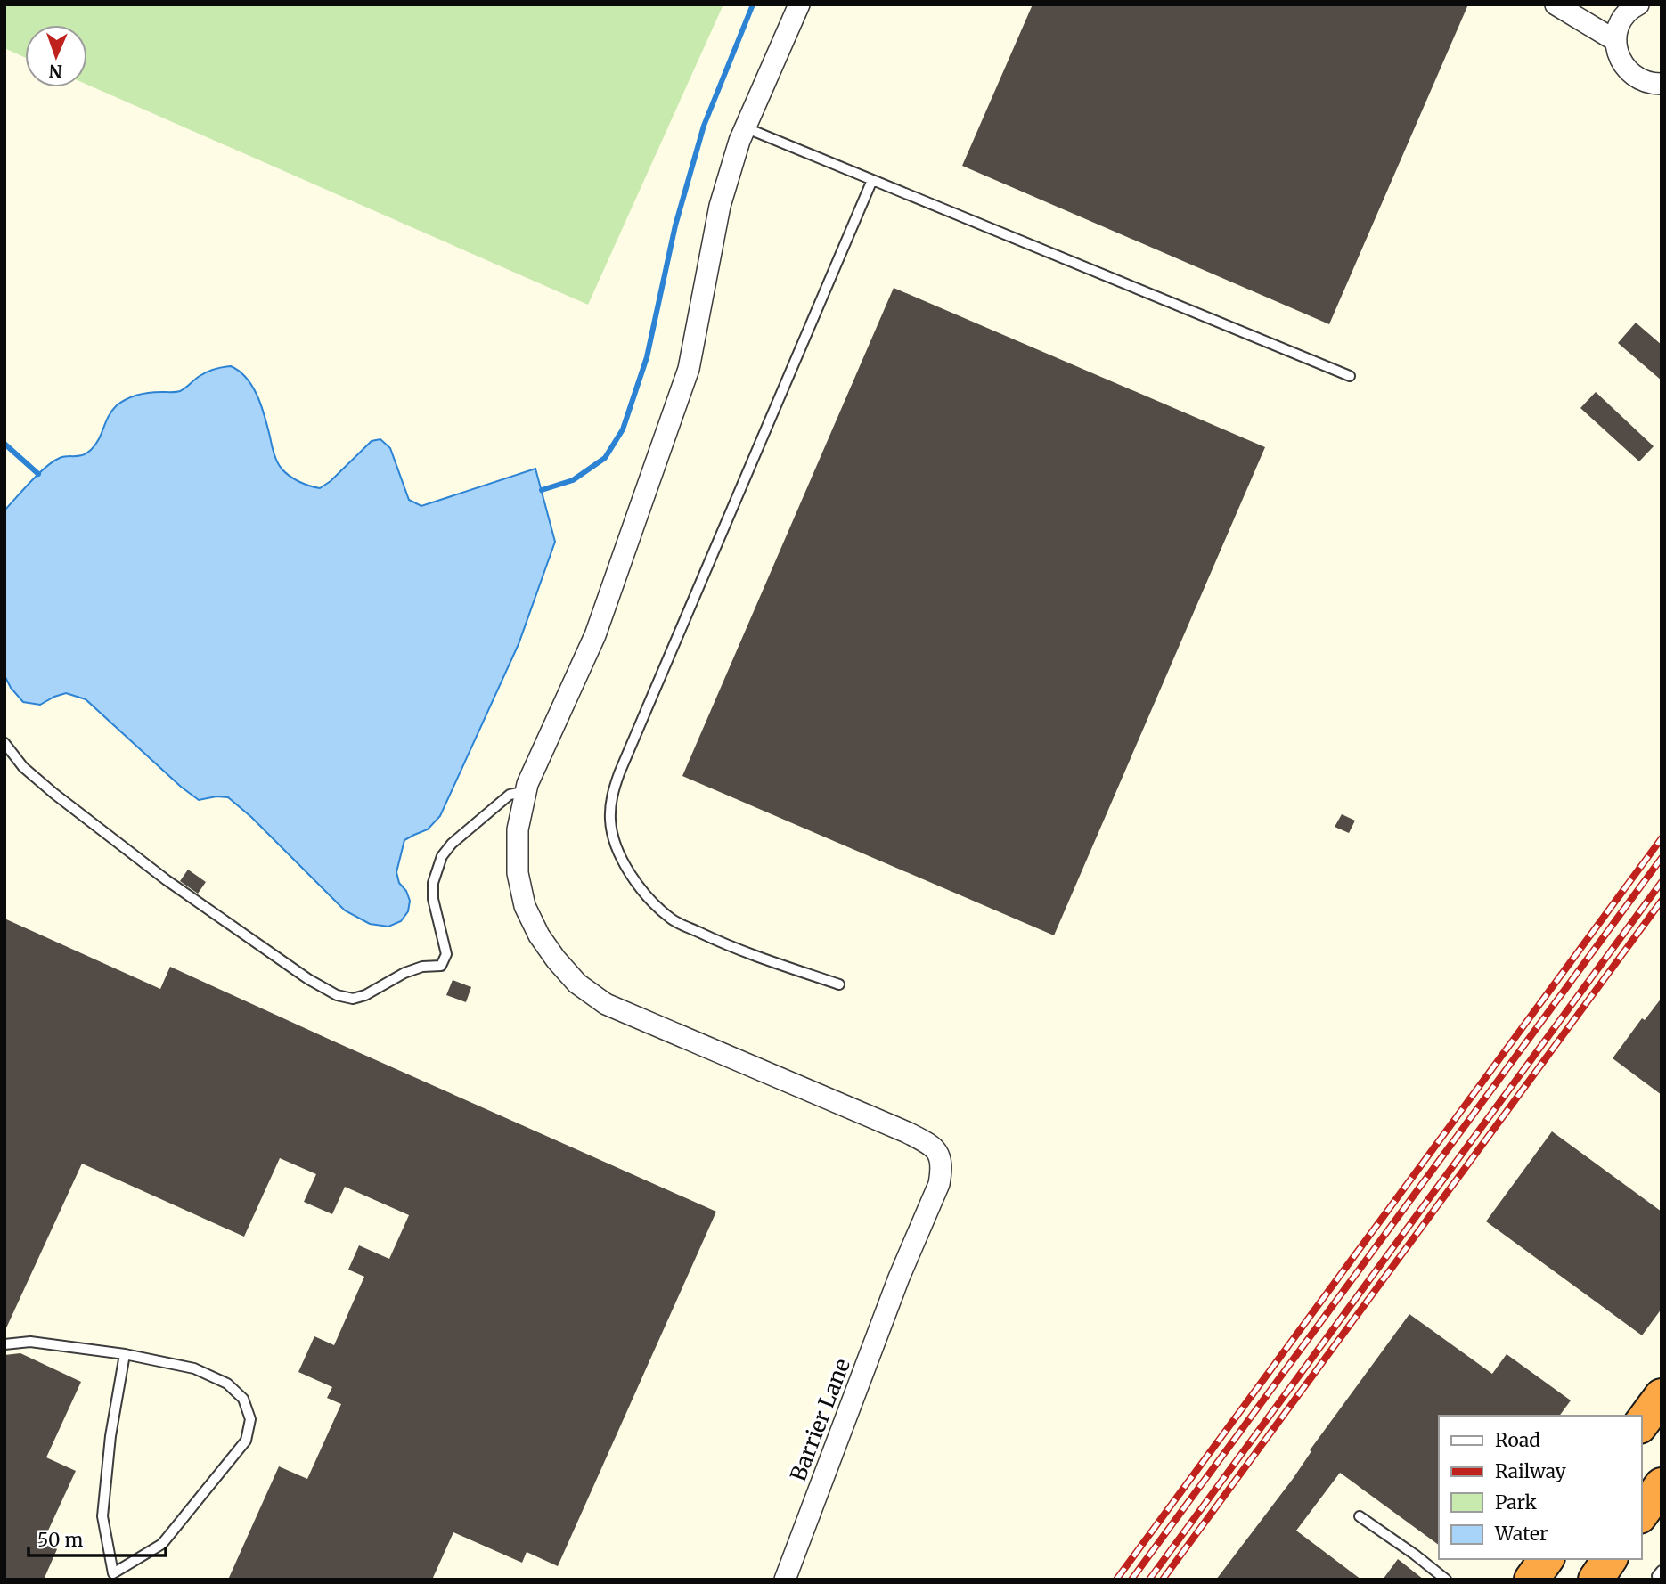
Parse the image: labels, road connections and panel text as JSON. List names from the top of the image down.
{
  "streets": {
    "street": ["Barrier Lane"]
  },
  "legend": [
    "Road",
    "Railway",
    "Park",
    "Water"
  ],
  "scale_bar": "50 m",
  "north": "bottom"
}
